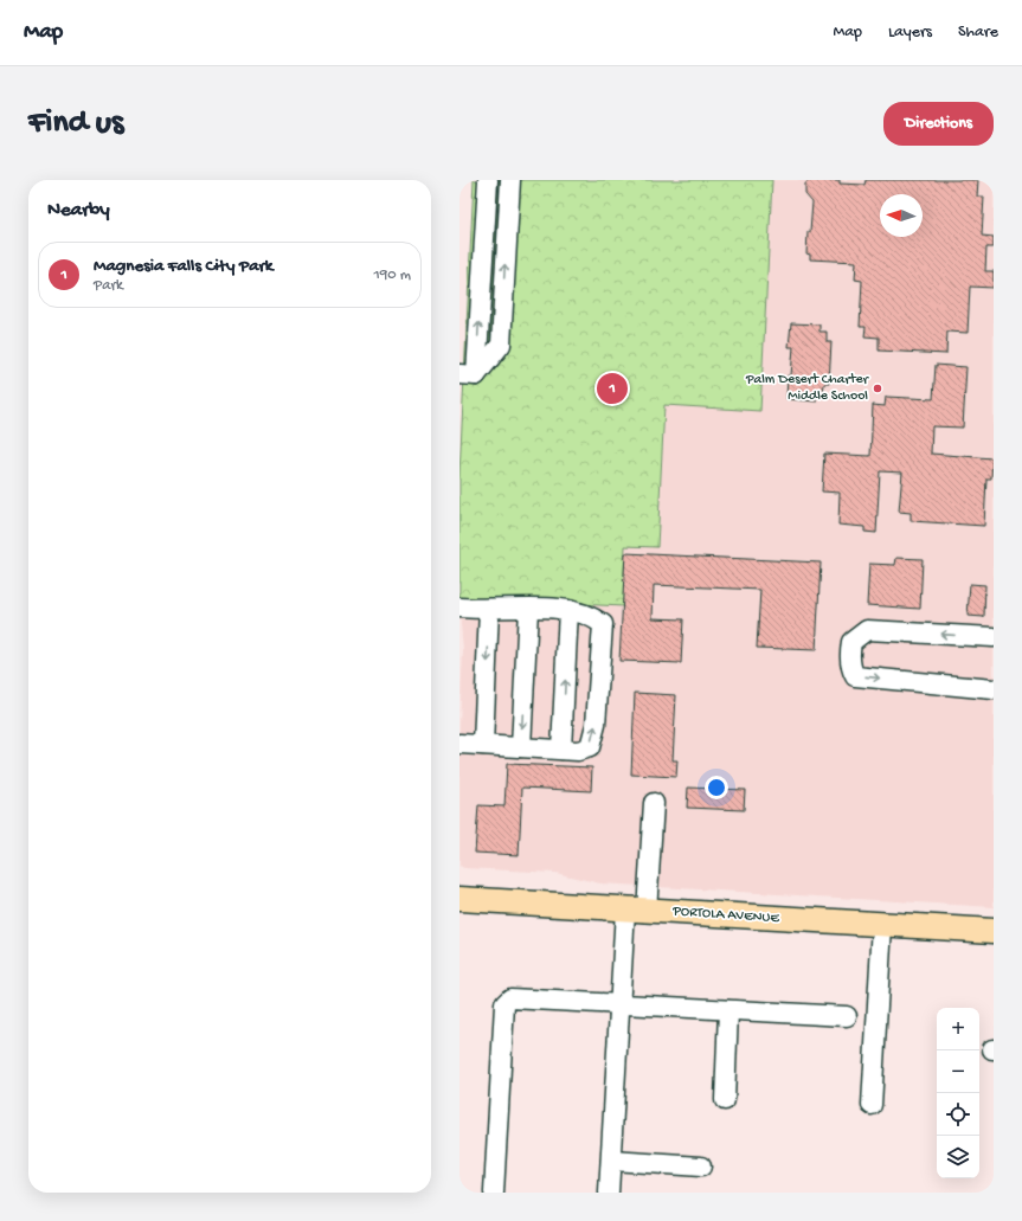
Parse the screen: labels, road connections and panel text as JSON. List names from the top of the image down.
{
  "streets": {
    "main road": ["PORTOLA AVENUE"]
  },
  "places": ["Palm Desert Charter Middle School"],
  "north": "left",
  "page": {
    "header": "Map",
    "nav": ["Map", "Layers", "Share"],
    "buttons": "Directions",
    "title": "Find us",
    "heading": "Nearby",
    "list": [
      {
        "mark": "1",
        "name": "Magnesia Falls City Park",
        "note": "Park",
        "value": "190 m"
      }
    ],
    "pins": "1",
    "map_buttons": ["+", "−"]
  }
}
